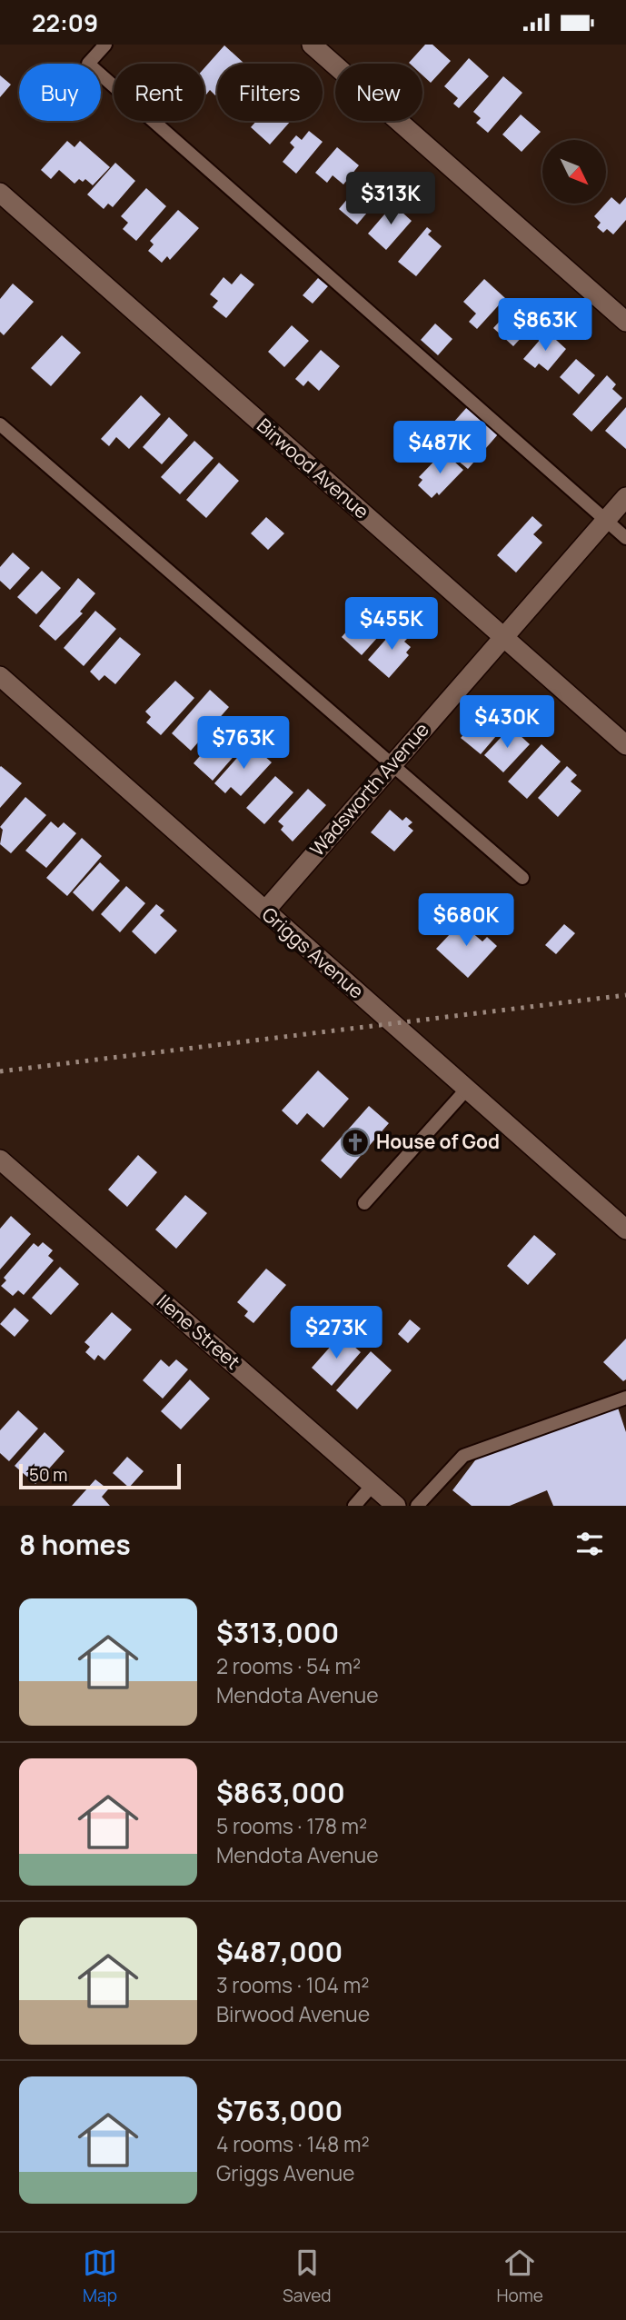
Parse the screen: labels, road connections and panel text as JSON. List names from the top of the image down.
{
  "streets": {
    "street": [
      "Birwood Avenue",
      "Wadsworth Avenue",
      "Griggs Avenue",
      "Ilene Street"
    ]
  },
  "crossings": [
    ["Birwood Avenue", "Wadsworth Avenue"],
    ["Wadsworth Avenue", "Griggs Avenue"]
  ],
  "places": {
    "church": ["House of God"]
  },
  "scale_bar": "50 m",
  "north": "bottom right",
  "page": {
    "status": "22:09",
    "chip": [
      "Buy",
      "Rent",
      "Filters",
      "New"
    ],
    "price": [
      "$313K",
      "$863K",
      "$487K",
      "$455K",
      "$430K",
      "$763K",
      "$680K",
      "$273K"
    ],
    "scale": "50 m",
    "heading": "8 homes",
    "list": [
      {
        "name": "$313,000",
        "note": "2 rooms · 54 m² · Mendota Avenue"
      },
      {
        "name": "$863,000",
        "note": "5 rooms · 178 m² · Mendota Avenue"
      },
      {
        "name": "$487,000",
        "note": "3 rooms · 104 m² · Birwood Avenue"
      },
      {
        "name": "$763,000",
        "note": "4 rooms · 148 m² · Griggs Avenue"
      }
    ],
    "tabs": ["Map", "Saved", "Home"]
  }
}
